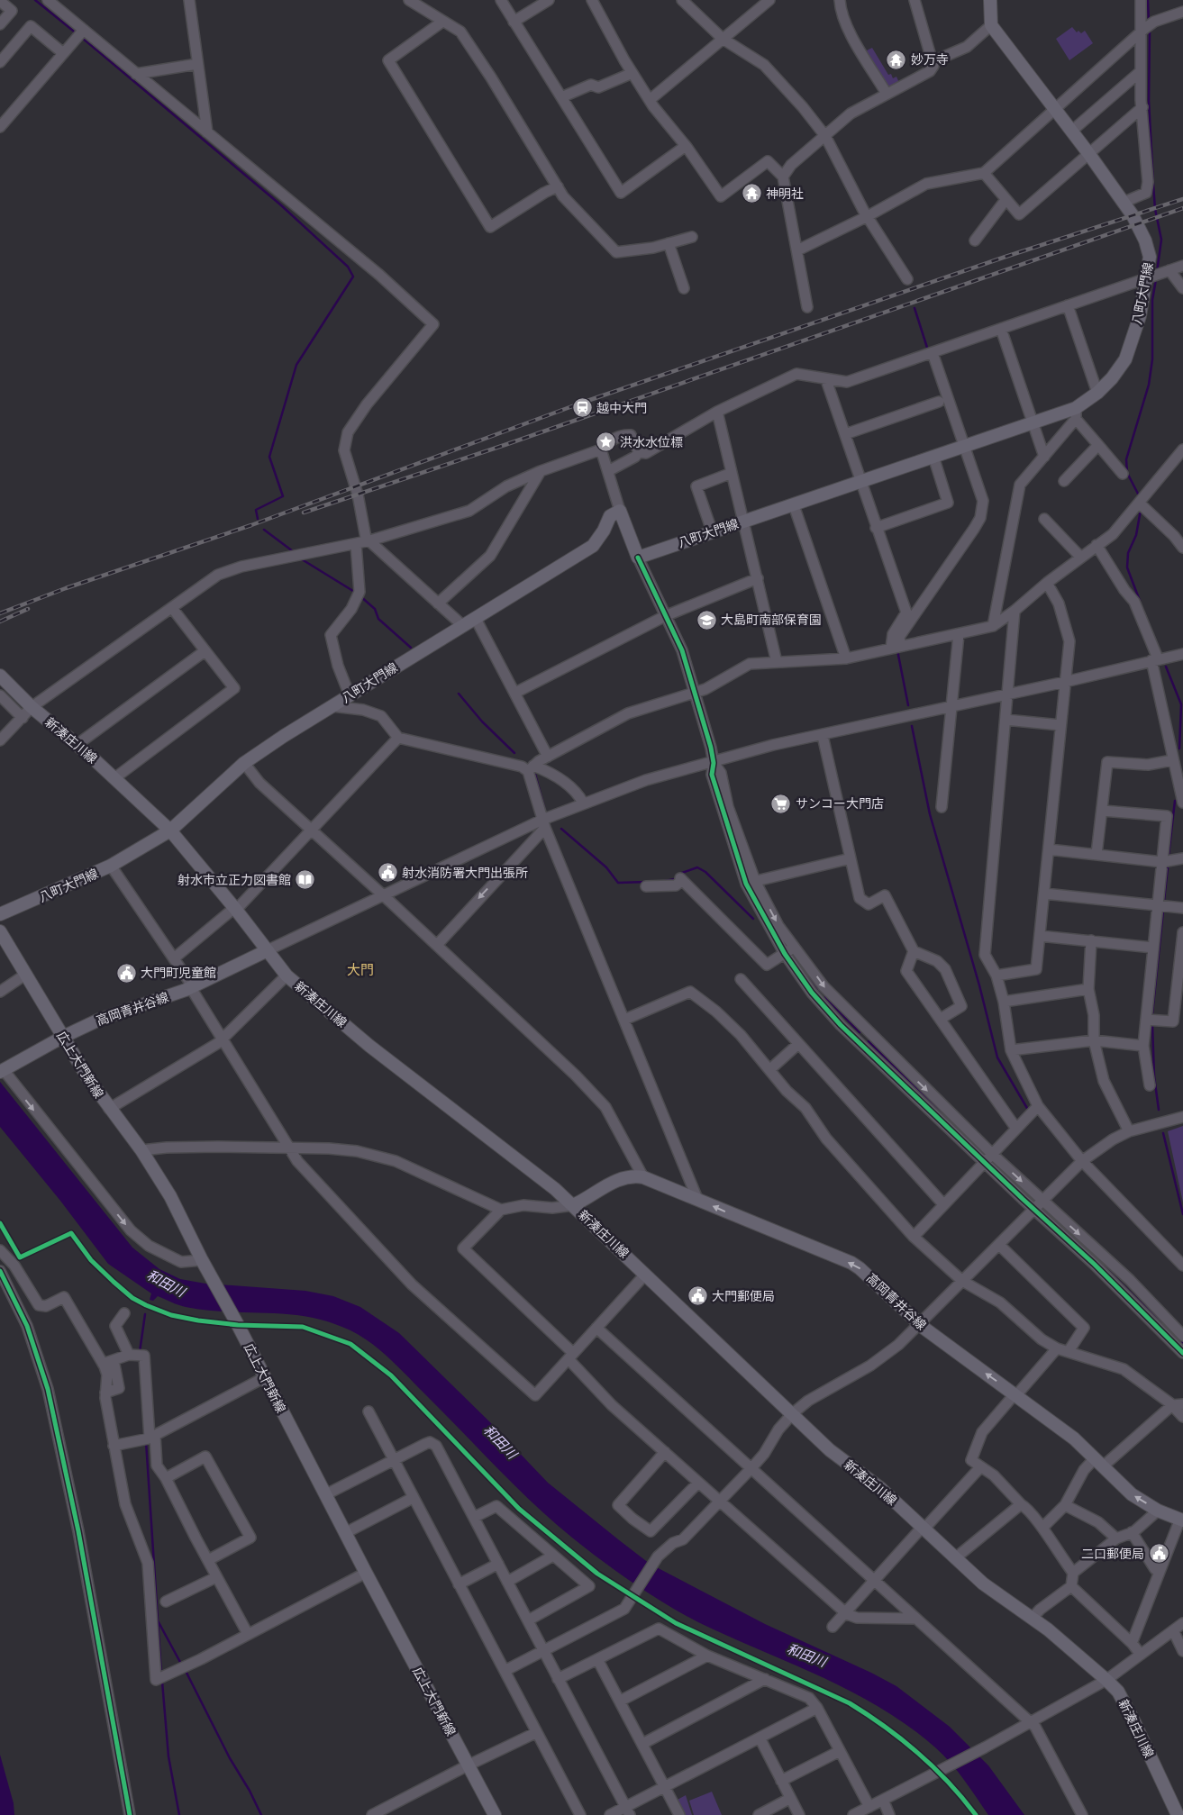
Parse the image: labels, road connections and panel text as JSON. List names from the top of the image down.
{
  "streets": {
    "main road": [
      "八町大門線",
      "新湊庄川線",
      "高岡青井谷線",
      "広上大門新線"
    ]
  },
  "crossings": [
    ["八町大門線", "新湊庄川線"],
    ["新湊庄川線", "高岡青井谷線"],
    ["高岡青井谷線", "広上大門新線"]
  ],
  "one_way": ["高岡青井谷線"],
  "districts": ["大門"],
  "water": ["和田川"],
  "places": {
    "temple": ["妙万寺", "神明社"],
    "station": ["越中大門"],
    "place": ["洪水水位標"],
    "school or university": ["大島町南部保育園"],
    "supermarket": ["サンコー大門店"],
    "public building": [
      "射水消防署大門出張所",
      "大門町児童館",
      "大門郵便局",
      "二口郵便局"
    ],
    "library": ["射水市立正力図書館"]
  }
}
